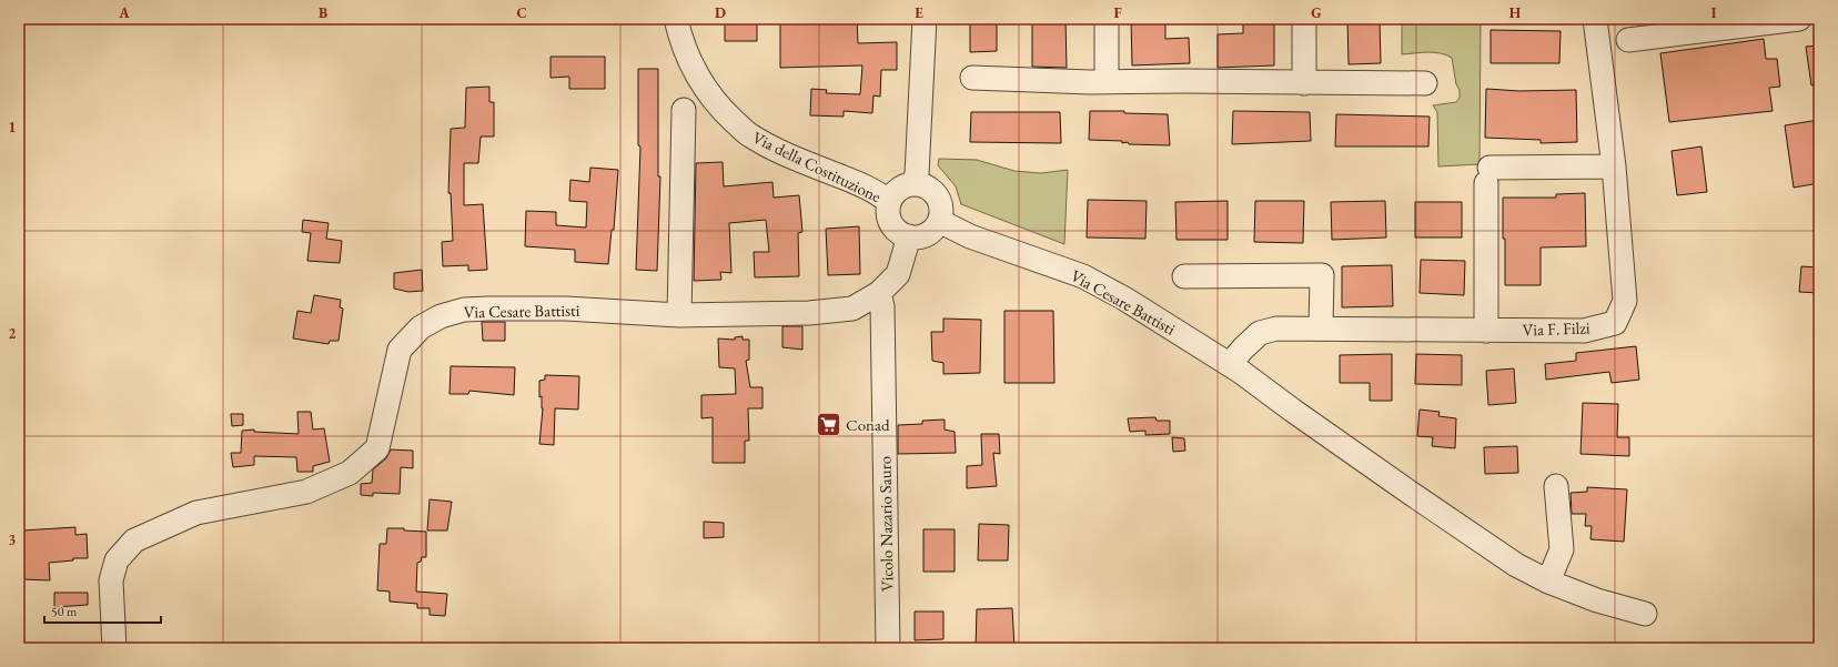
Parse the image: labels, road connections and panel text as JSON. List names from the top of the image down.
{
  "streets": {
    "street": [
      "Via della Costituzione",
      "Via Cesare Battisti",
      "Via F. Filzi",
      "Vicolo Nazario Sauro"
    ]
  },
  "crossings": [
    ["Via della Costituzione", "Via Cesare Battisti"],
    ["Via Cesare Battisti", "Via F. Filzi"],
    ["Via Cesare Battisti", "Vicolo Nazario Sauro"]
  ],
  "places": {
    "supermarket": ["Conad"]
  },
  "scale_bar": "50 m",
  "grid": {
    "columns": [
      "A",
      "B",
      "C",
      "D",
      "E",
      "F",
      "G",
      "H",
      "I"
    ],
    "rows": ["1", "2", "3"]
  }
}
